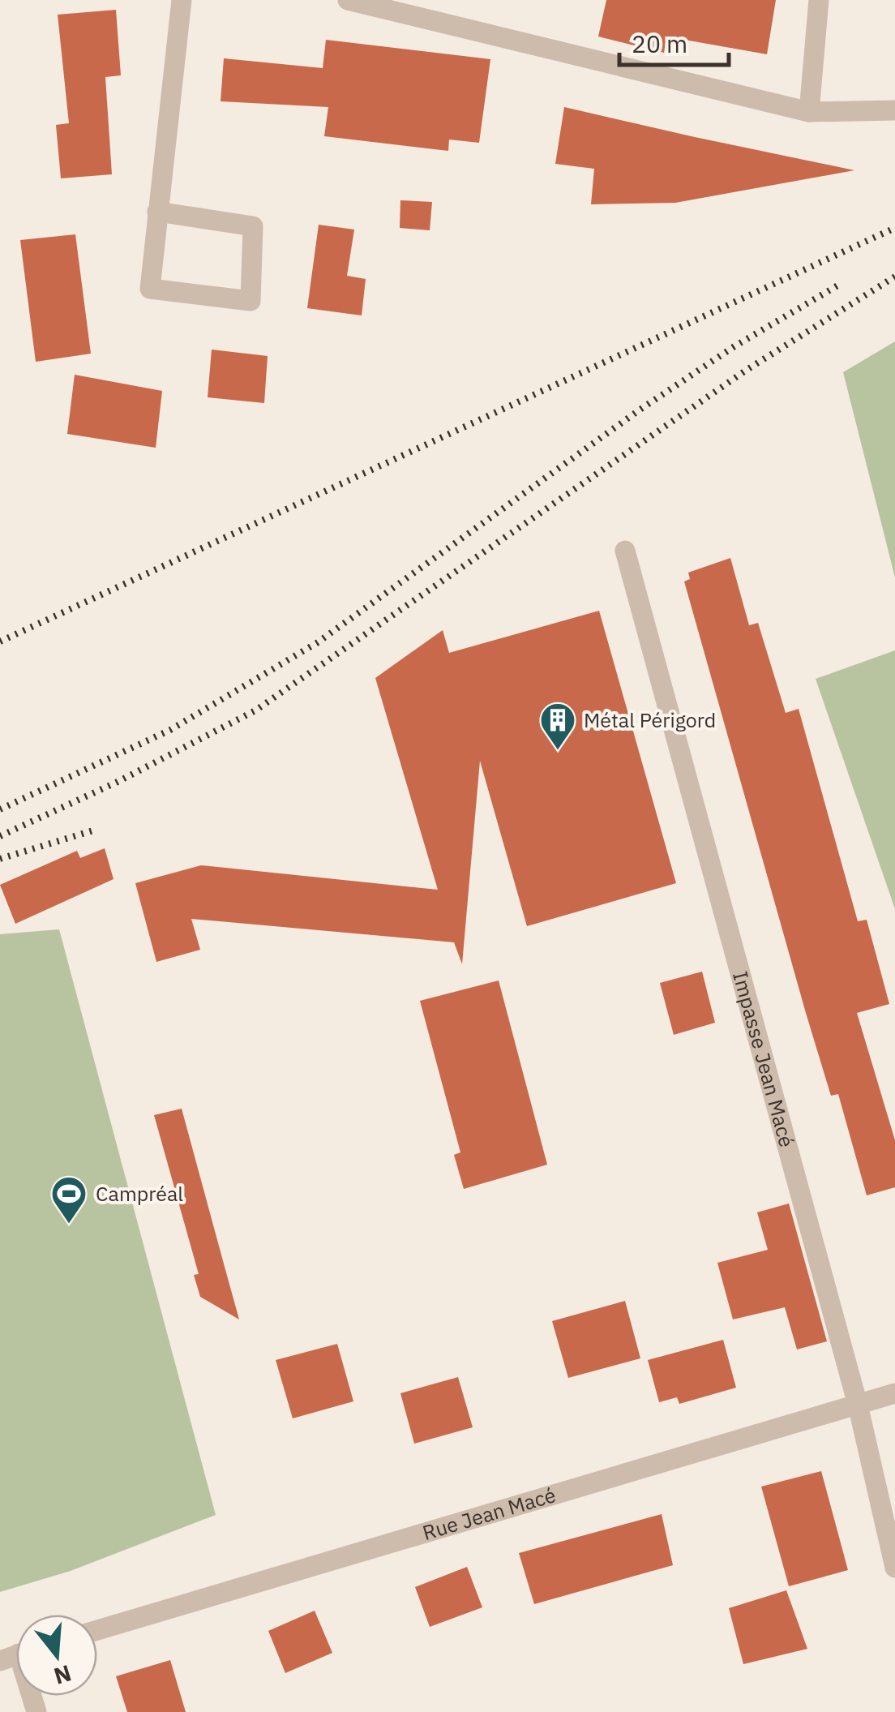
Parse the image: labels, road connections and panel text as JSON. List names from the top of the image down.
{
  "streets": {
    "street": ["Impasse Jean Macé", "Rue Jean Macé"]
  },
  "crossings": [
    ["Impasse Jean Macé", "Rue Jean Macé"]
  ],
  "places": {
    "building": ["Métal Périgord"],
    "sports": ["Campréal"]
  },
  "scale_bar": "20 m",
  "north": "bottom"
}
